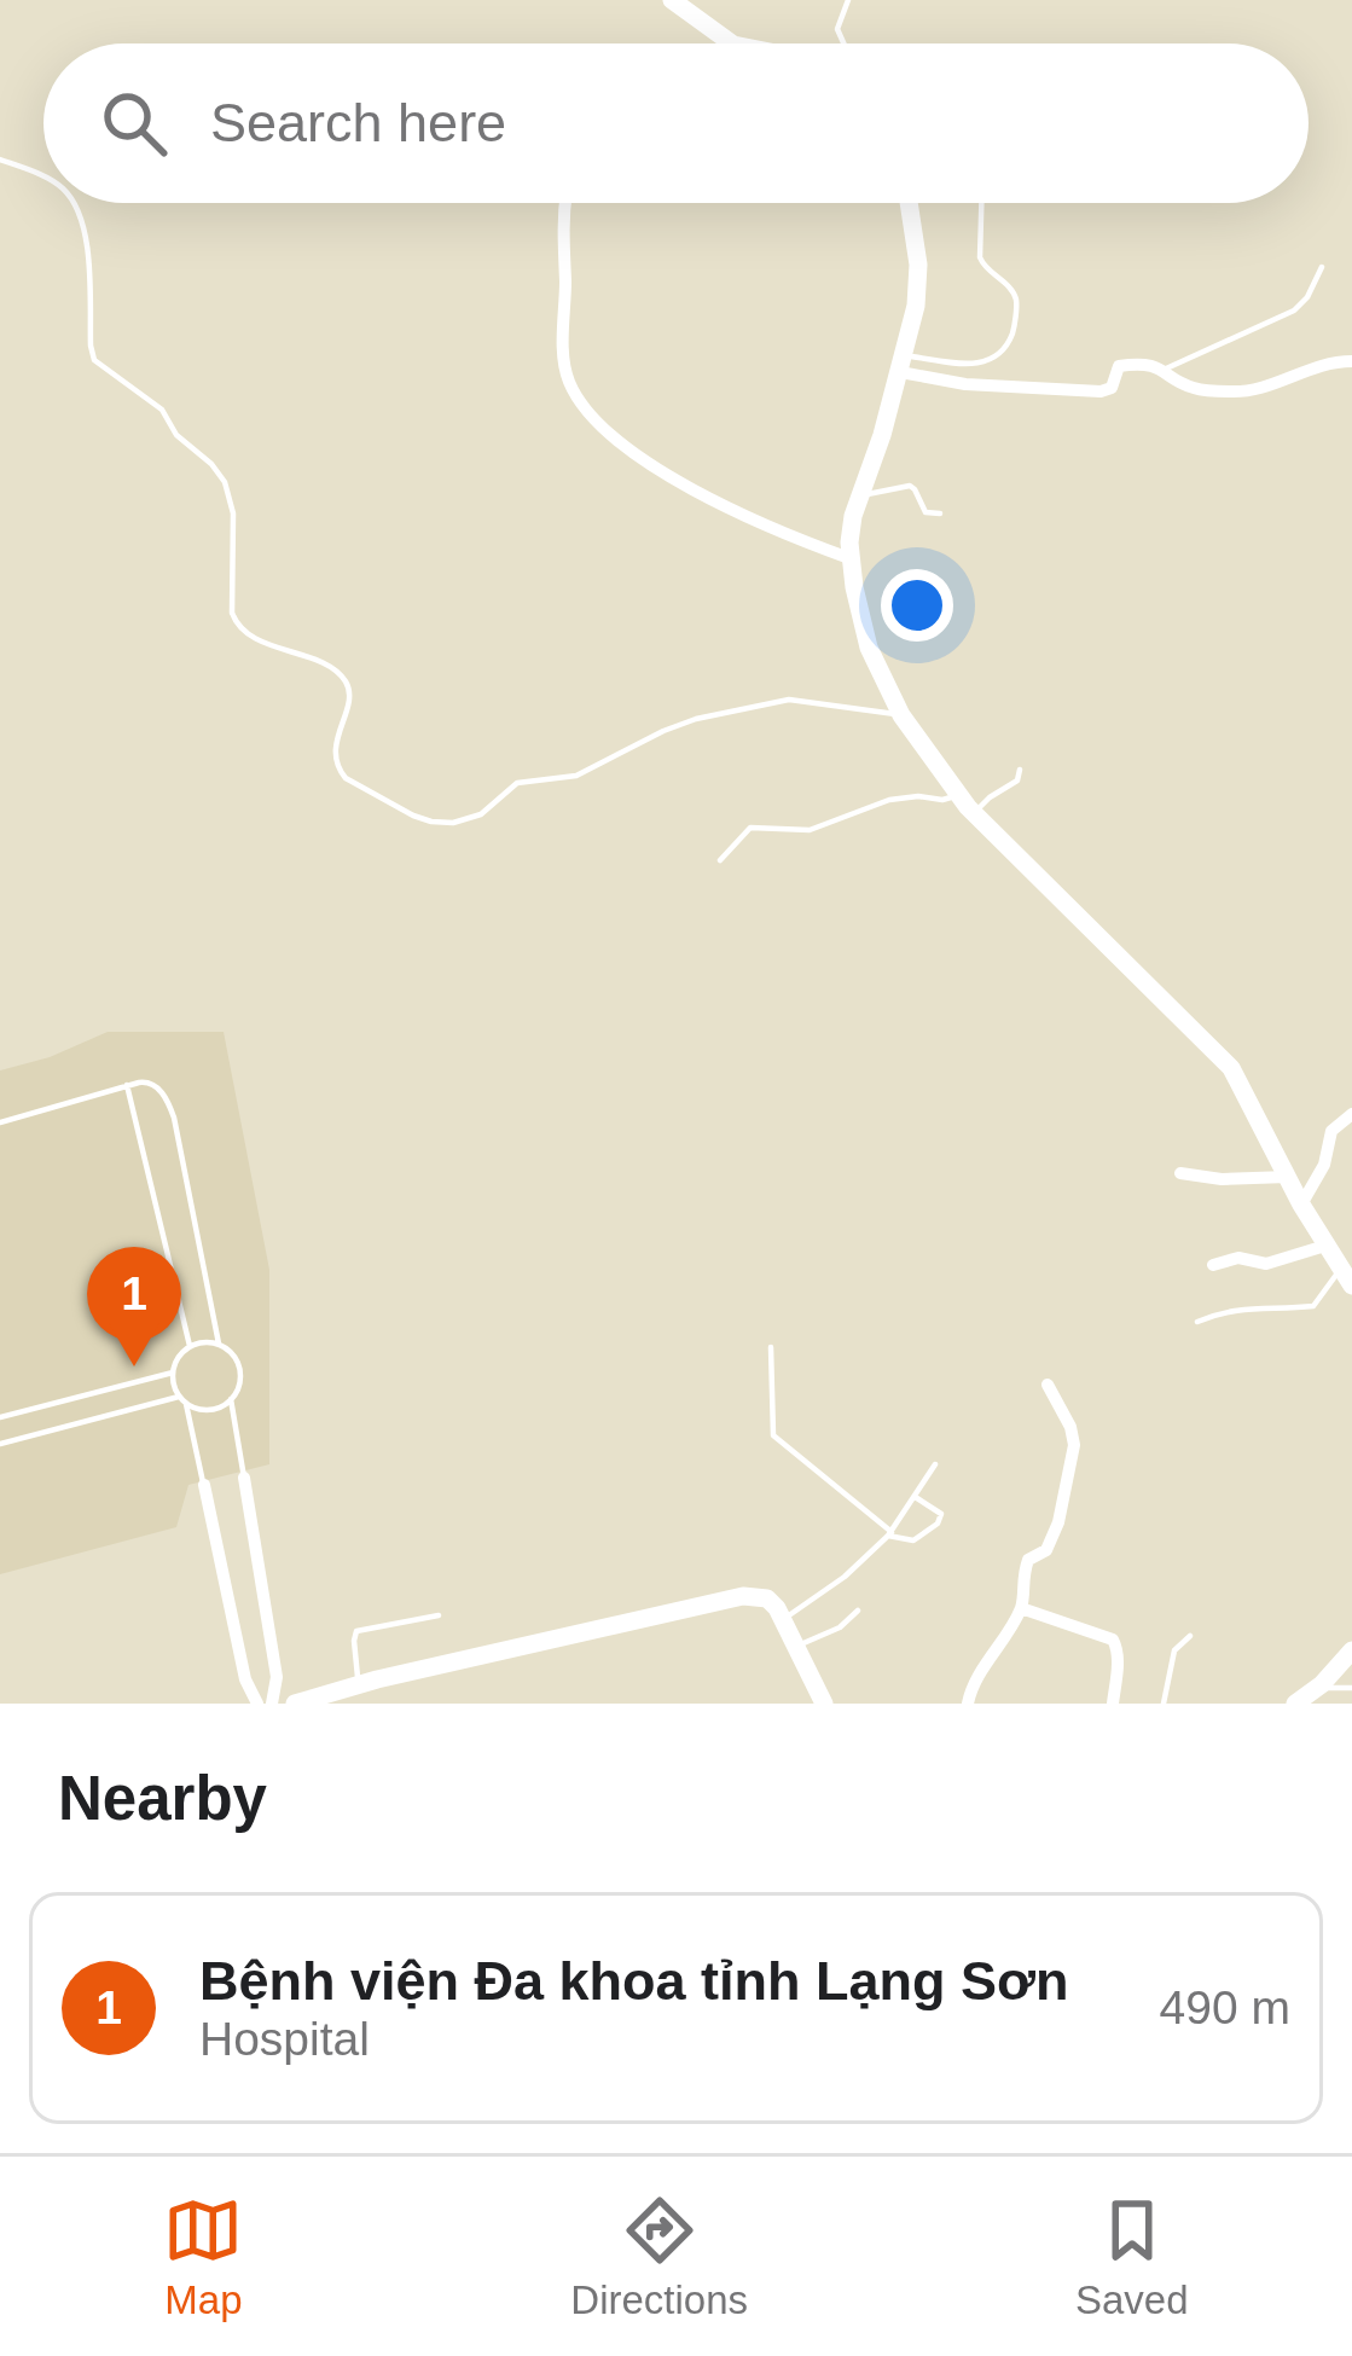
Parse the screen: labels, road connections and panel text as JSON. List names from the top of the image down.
{
  "page": {
    "search": "Search here",
    "pins": "1",
    "heading": "Nearby",
    "list": [
      {
        "mark": "1",
        "name": "Bệnh viện Đa khoa tỉnh Lạng Sơn",
        "note": "Hospital",
        "value": "490 m"
      }
    ],
    "nav": ["Map", "Directions", "Saved"]
  }
}
